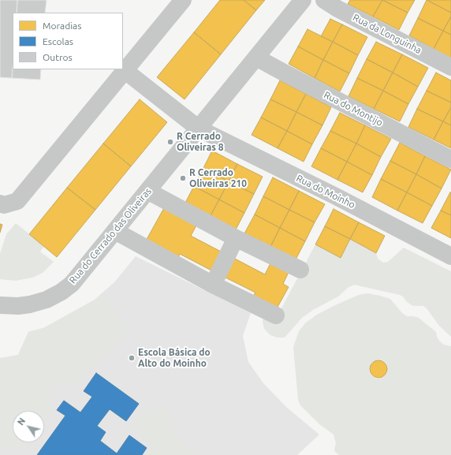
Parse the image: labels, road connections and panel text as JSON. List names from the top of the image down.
{
  "streets": {
    "street": [
      "Rua da Longuinha",
      "Rua do Montijo",
      "Rua do Moinho",
      "Rua do Cerrado das Oliveiras"
    ]
  },
  "crossings": [
    ["Rua do Montijo", "Rua do Cerrado das Oliveiras"],
    ["Rua do Moinho", "Rua do Cerrado das Oliveiras"]
  ],
  "places": ["R Cerrado Oliveiras 8", "R Cerrado Oliveiras 210", "Escola Básica do Alto do Moinho"],
  "legend": ["Moradias", "Escolas", "Outros"],
  "north": "top left"
}
